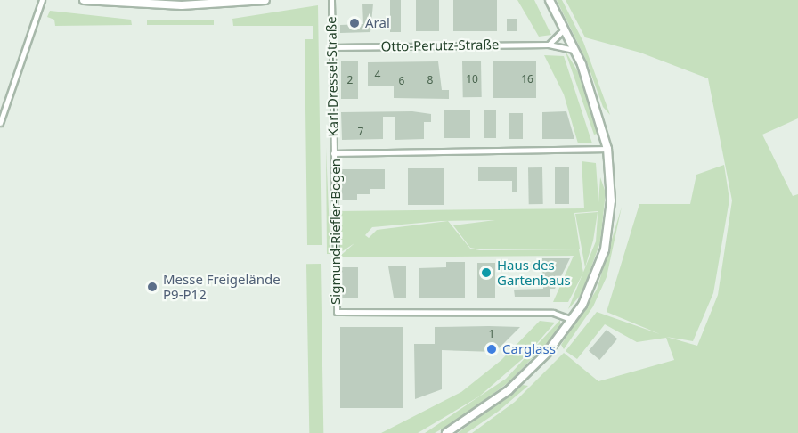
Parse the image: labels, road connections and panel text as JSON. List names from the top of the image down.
{
  "streets": {
    "street": ["Otto-Perutz-Straße", "Karl-Dressel-Straße", "Sigmund-Riefler-Bogen"]
  },
  "crossings": [
    ["Otto-Perutz-Straße", "Karl-Dressel-Straße"],
    ["Karl-Dressel-Straße", "Sigmund-Riefler-Bogen"]
  ],
  "places": [
    "Aral",
    "Haus des Gartenbaus",
    "Messe Freigelände P9-P12",
    "Carglass"
  ],
  "house_numbers": [
    "4",
    "10",
    "16",
    "2",
    "8",
    "6",
    "7",
    "1"
  ]
}
